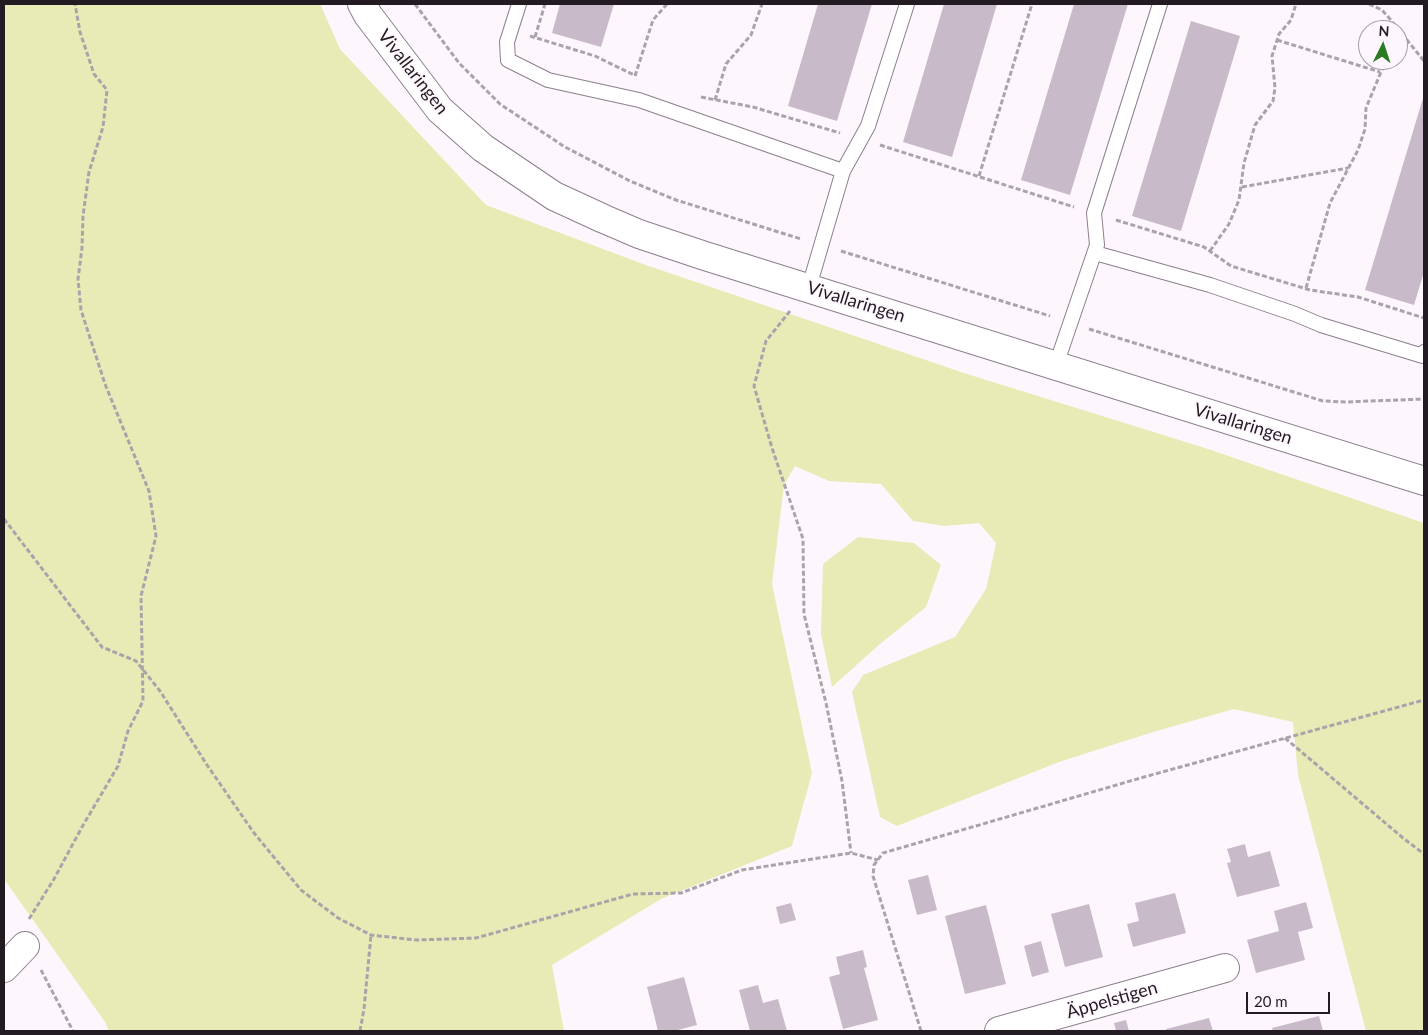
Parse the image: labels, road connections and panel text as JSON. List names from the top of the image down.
{
  "streets": {
    "street": ["Vivallaringen", "Äppelstigen"]
  },
  "scale_bar": "20 m",
  "north": "top"
}
